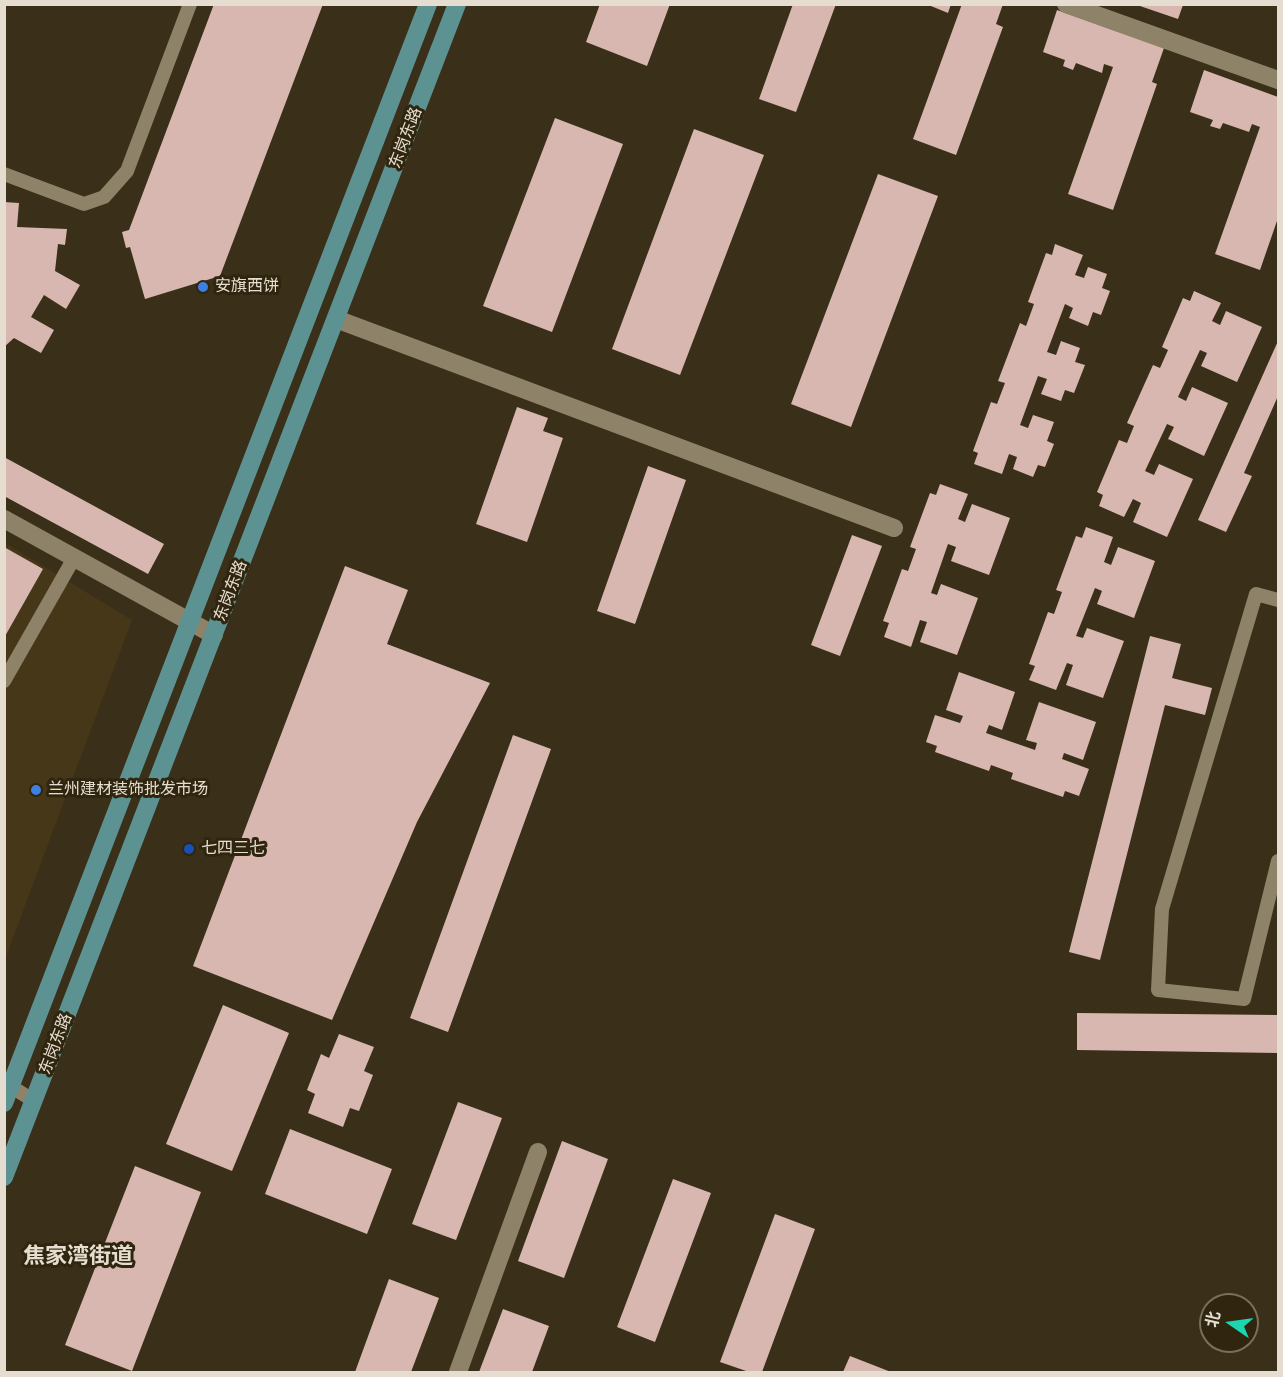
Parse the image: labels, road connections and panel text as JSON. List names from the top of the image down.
{
  "streets": {
    "main road": ["东岗东路"]
  },
  "districts": ["焦家湾街道"],
  "places": ["安旗西饼", "兰州建材装饰批发市场", "七四三七"],
  "north": "left"
}
